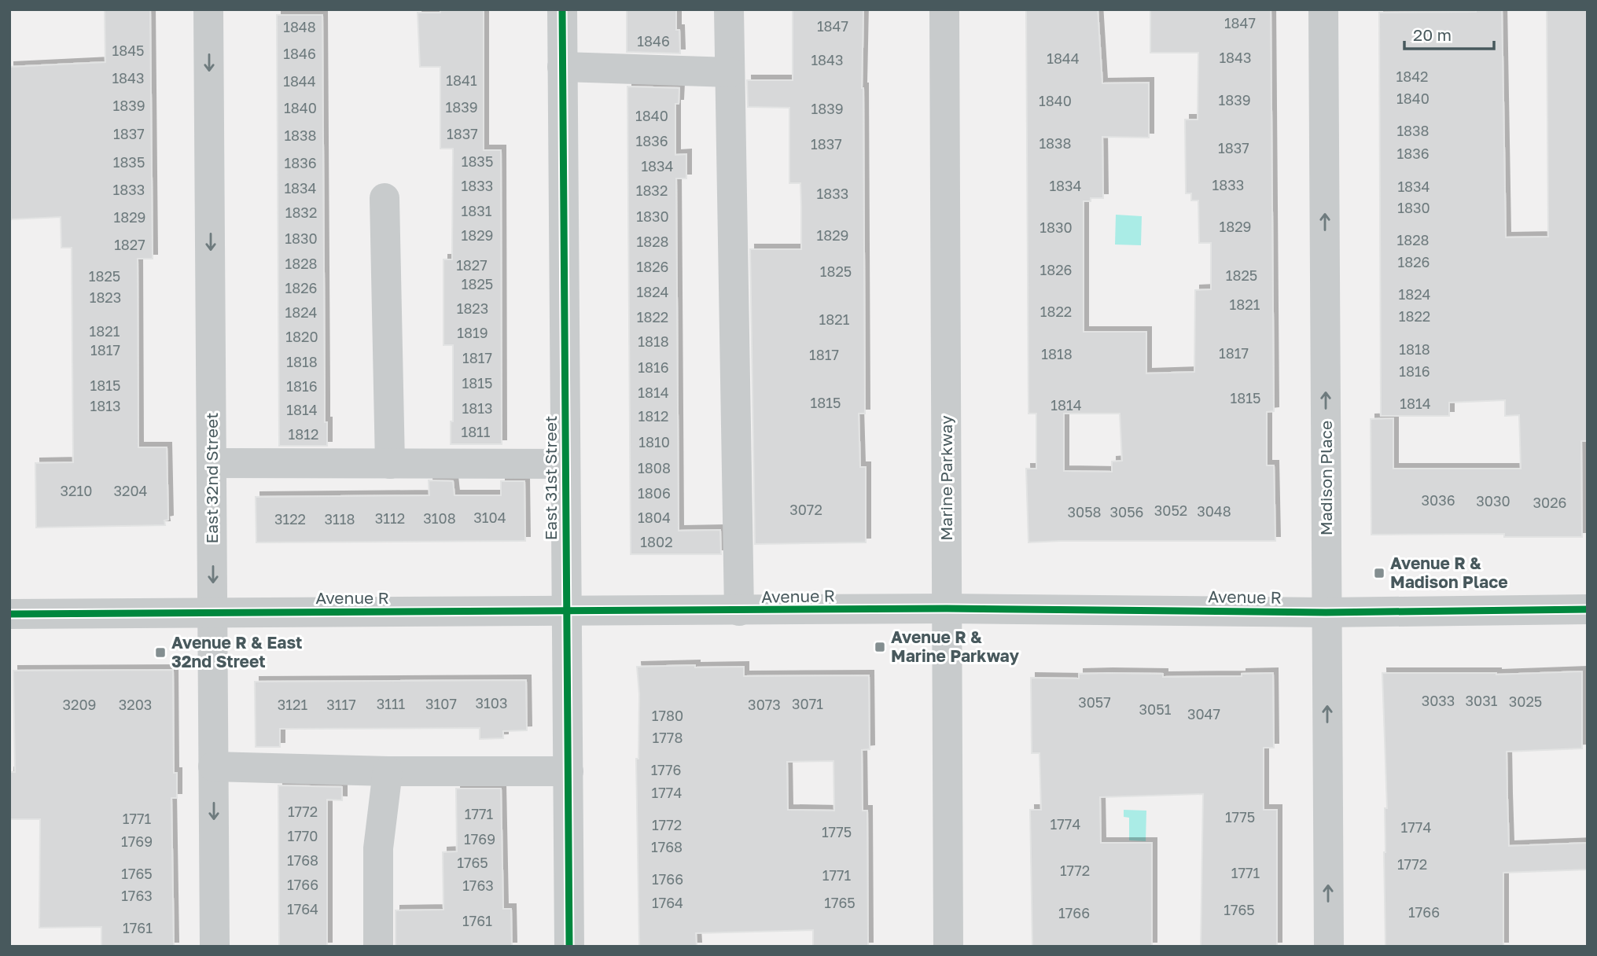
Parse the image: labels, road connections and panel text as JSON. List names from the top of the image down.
{
  "streets": {
    "street": [
      "East 32nd Street",
      "East 31st Street",
      "Marine Parkway",
      "Madison Place",
      "Avenue R"
    ]
  },
  "crossings": [
    ["East 32nd Street", "Avenue R"],
    ["East 31st Street", "Avenue R"],
    ["Marine Parkway", "Avenue R"],
    ["Madison Place", "Avenue R"]
  ],
  "one_way": ["Madison Place"],
  "places": {
    "transit": ["Avenue R & Madison Place", "Avenue R & Marine Parkway", "Avenue R & East 32nd Street"]
  },
  "house_numbers": [
    "1847",
    "1847",
    "1848",
    "1846",
    "1845",
    "1846",
    "1843",
    "1844",
    "1843",
    "1842",
    "1843",
    "1841",
    "1844",
    "1840",
    "1839",
    "1840",
    "1839",
    "1839",
    "1840",
    "1839",
    "1840",
    "1838",
    "1837",
    "1837",
    "1838",
    "1836",
    "1838",
    "1837",
    "1837",
    "1836",
    "1835",
    "1835",
    "1836",
    "1834",
    "1833",
    "1833",
    "1834",
    "1834",
    "1834",
    "1833",
    "1832",
    "1833",
    "1830",
    "1831",
    "1832",
    "1830",
    "1829",
    "1829",
    "1830",
    "1829",
    "1829",
    "1830",
    "1828",
    "1828",
    "1827",
    "1826",
    "1828",
    "1827",
    "1826",
    "1826",
    "1825",
    "1825",
    "1825",
    "1825",
    "1826",
    "1824",
    "1824",
    "1823",
    "1821",
    "1823",
    "1822",
    "1824",
    "1822",
    "1822",
    "1821",
    "1821",
    "1819",
    "1820",
    "1818",
    "1818",
    "1817",
    "1817",
    "1818",
    "1817",
    "1817",
    "1818",
    "1816",
    "1816",
    "1815",
    "1815",
    "1816",
    "1814",
    "1815",
    "1815",
    "1814",
    "1814",
    "1813",
    "1813",
    "1814",
    "1812",
    "1811",
    "1812",
    "1810",
    "1808",
    "3210",
    "3204",
    "1806",
    "3036",
    "3030",
    "3026",
    "3072",
    "3052",
    "3048",
    "3058",
    "3056",
    "3104",
    "1804",
    "3112",
    "3108",
    "3122",
    "3118",
    "1802",
    "3033",
    "3031",
    "3025",
    "3057",
    "3103",
    "3111",
    "3107",
    "3071",
    "3209",
    "3203",
    "3121",
    "3117",
    "3073",
    "3051",
    "3047",
    "1780",
    "1778",
    "1776",
    "1774",
    "1772",
    "1771",
    "1775",
    "1771",
    "1774",
    "1772",
    "1774",
    "1775",
    "1770",
    "1769",
    "1769",
    "1768",
    "1768",
    "1765",
    "1772",
    "1772",
    "1771",
    "1765",
    "1771",
    "1766",
    "1766",
    "1763",
    "1763",
    "1764",
    "1765",
    "1764",
    "1765",
    "1766",
    "1766",
    "1761",
    "1761"
  ],
  "scale_bar": "20 m"
}
